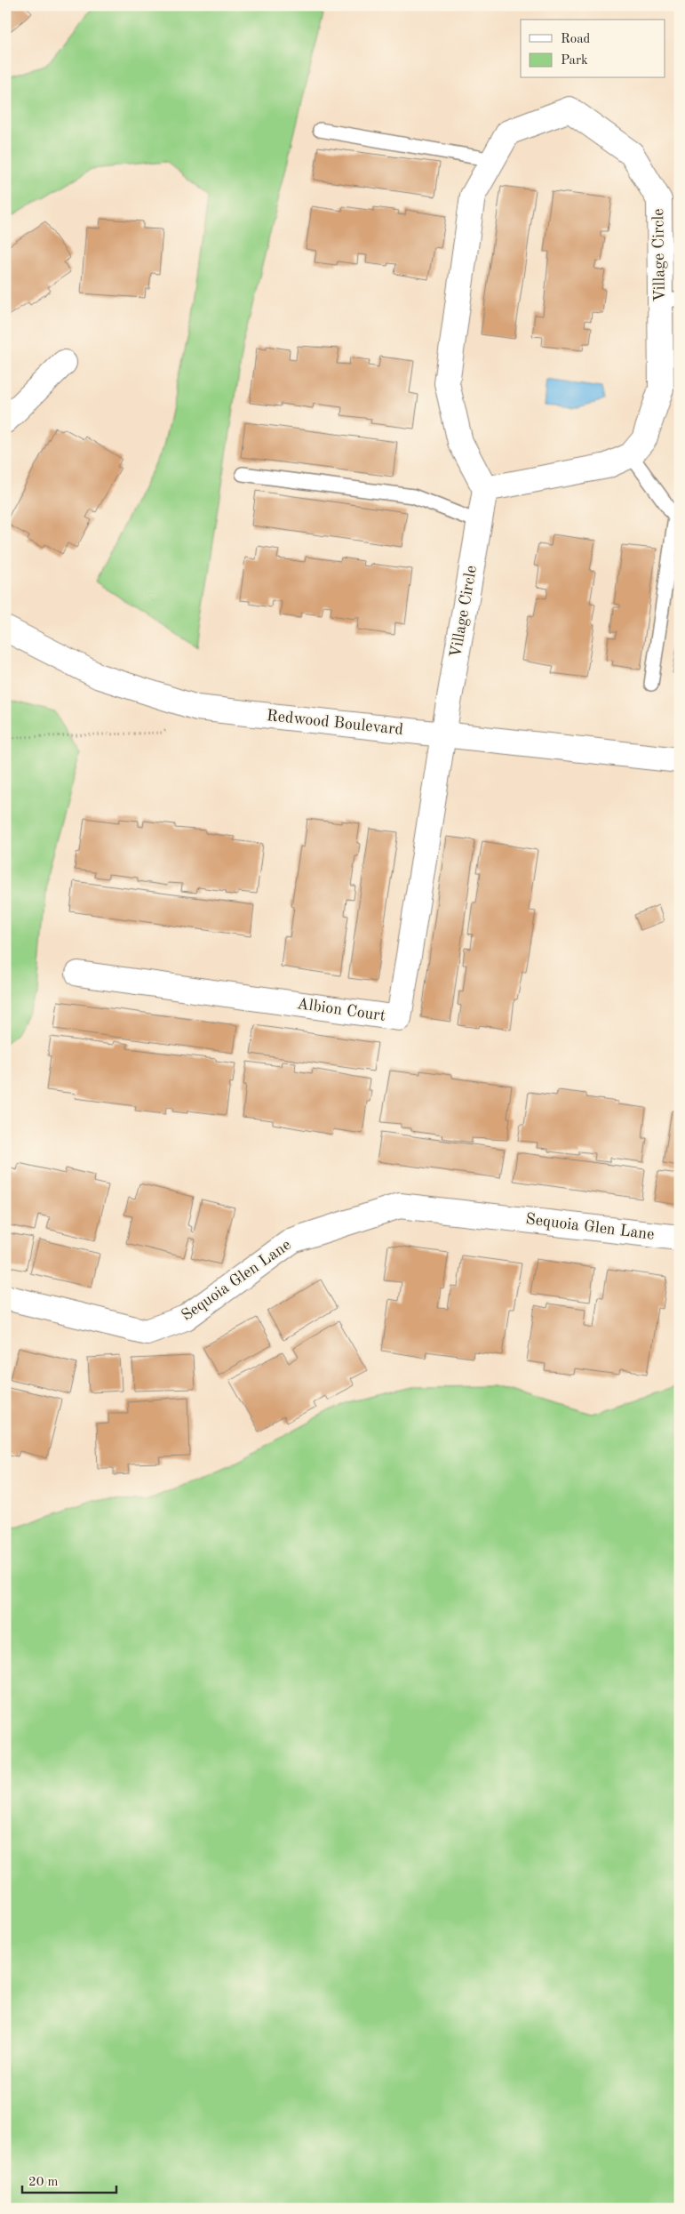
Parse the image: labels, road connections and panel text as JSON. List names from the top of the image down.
{
  "streets": {
    "street": [
      "Village Circle",
      "Redwood Boulevard",
      "Albion Court",
      "Sequoia Glen Lane"
    ]
  },
  "crossings": [
    ["Village Circle", "Redwood Boulevard"],
    ["Village Circle", "Albion Court"],
    ["Redwood Boulevard", "Albion Court"]
  ],
  "legend": ["Road", "Park"],
  "scale_bar": "20 m"
}
